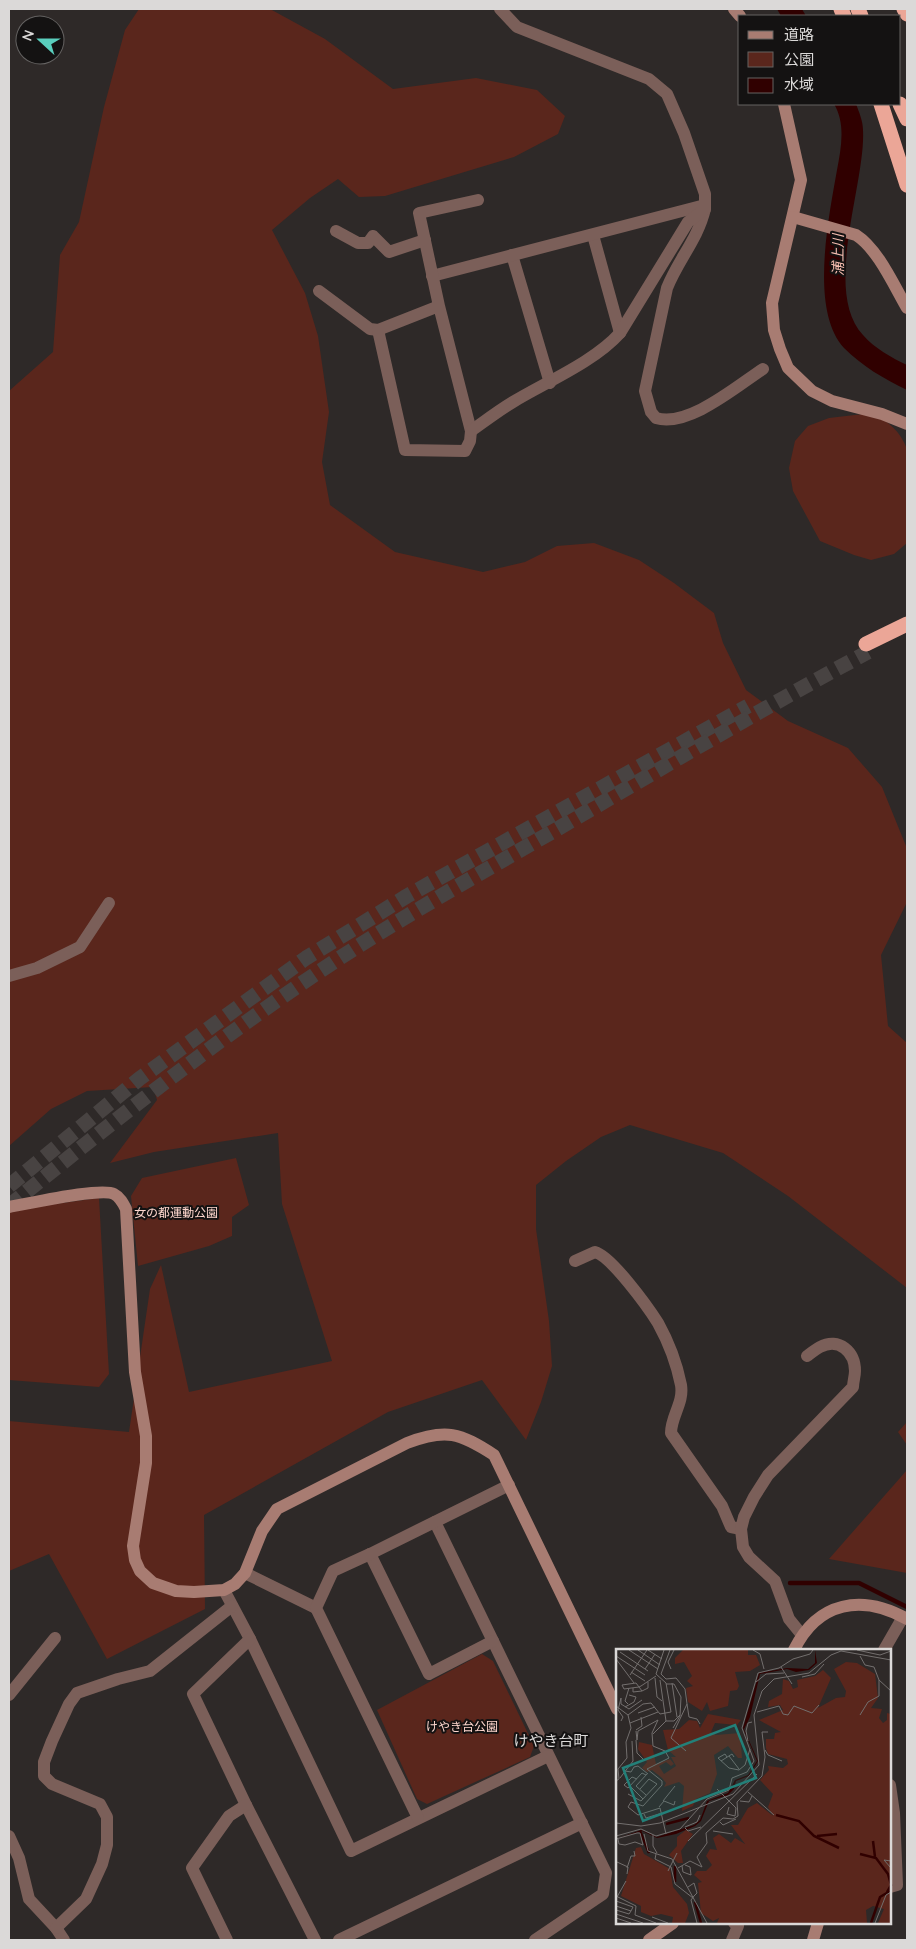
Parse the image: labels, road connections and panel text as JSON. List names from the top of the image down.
{
  "districts": ["けやき台町"],
  "water": ["浦上川"],
  "parks": ["女の都運動公園", "けやき台公園"],
  "legend": ["道路", "公園", "水域"],
  "north": "left"
}
